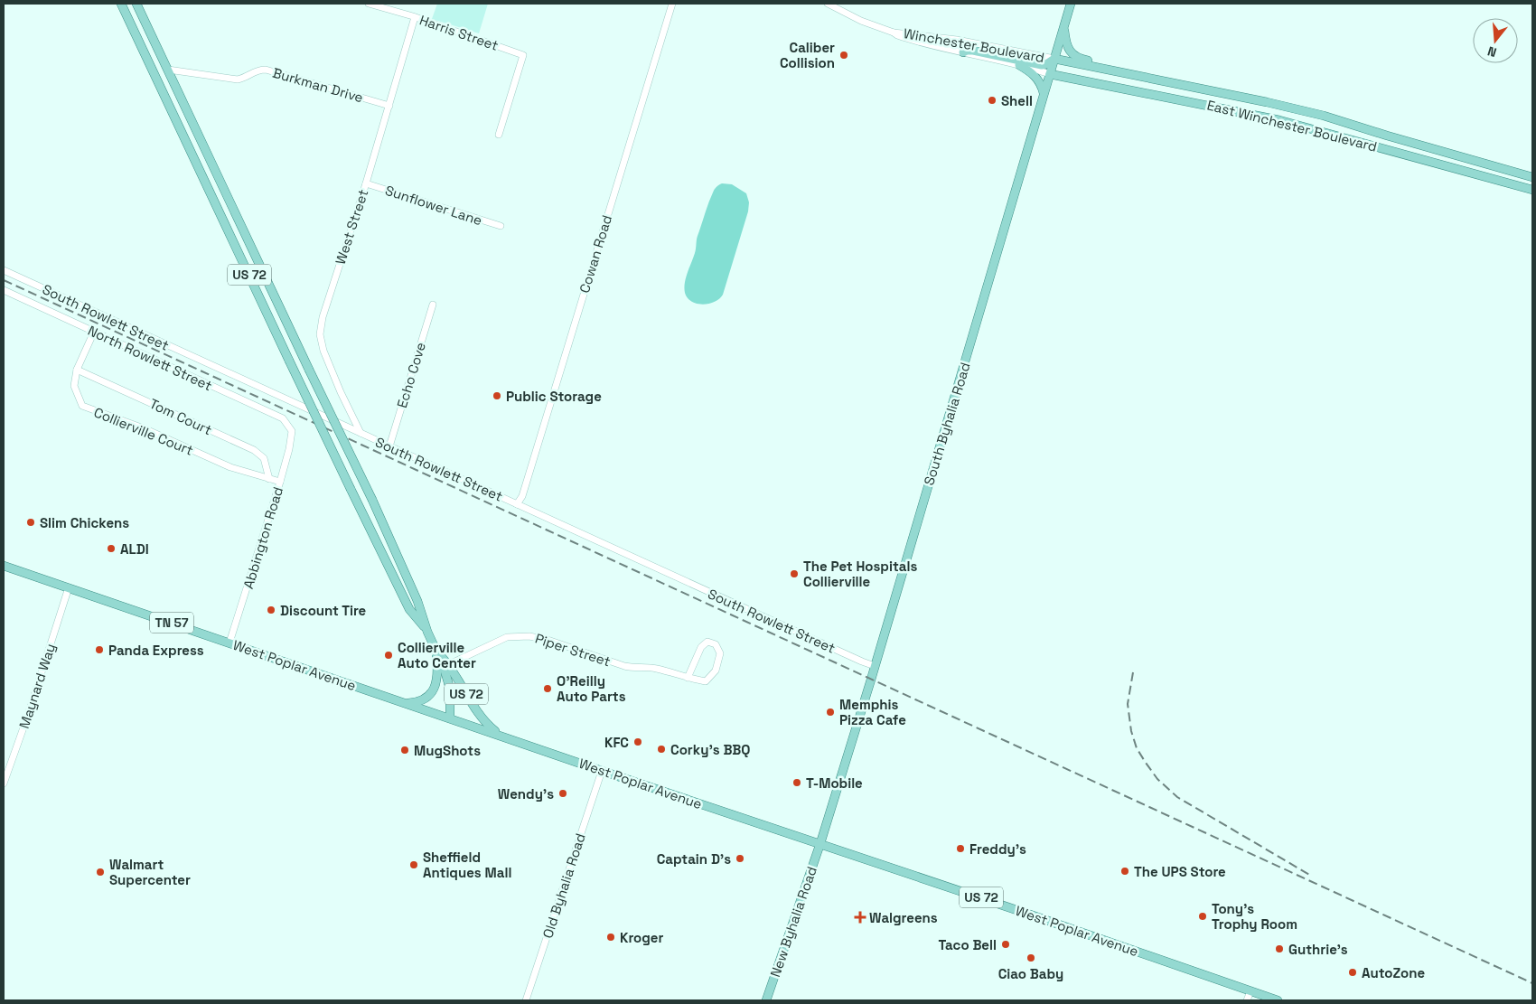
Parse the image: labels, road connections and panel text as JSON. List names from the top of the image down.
{
  "streets": {
    "main road": [
      "East Winchester Boulevard",
      "US 72",
      "South Byhalia Road",
      "TN 57",
      "West Poplar Avenue",
      "New Byhalia Road"
    ],
    "street": [
      "Harris Street",
      "Winchester Boulevard",
      "Burkman Drive",
      "Sunflower Lane",
      "West Street",
      "Cowan Road",
      "South Rowlett Street",
      "North Rowlett Street",
      "Echo Cove",
      "Tom Court",
      "Collierville Court",
      "Abbington Road",
      "Piper Street",
      "Maynard Way",
      "Old Byhalia Road"
    ]
  },
  "crossings": [
    ["Harris Street", "West Street"],
    ["Winchester Boulevard", "East Winchester Boulevard"],
    ["Winchester Boulevard", "South Byhalia Road"],
    ["Burkman Drive", "West Street"],
    ["Burkman Drive", "US 72"],
    ["East Winchester Boulevard", "South Byhalia Road"],
    ["Sunflower Lane", "West Street"],
    ["West Street", "South Rowlett Street"],
    ["Cowan Road", "South Rowlett Street"],
    ["US 72", "Piper Street"],
    ["US 72", "West Poplar Avenue"],
    ["South Rowlett Street", "Echo Cove"],
    ["South Rowlett Street", "South Byhalia Road"],
    ["North Rowlett Street", "Collierville Court"],
    ["North Rowlett Street", "Abbington Road"],
    ["Tom Court", "Collierville Court"],
    ["South Byhalia Road", "West Poplar Avenue"],
    ["South Byhalia Road", "New Byhalia Road"],
    ["Collierville Court", "Abbington Road"],
    ["Abbington Road", "West Poplar Avenue"],
    ["West Poplar Avenue", "Maynard Way"],
    ["West Poplar Avenue", "Old Byhalia Road"],
    ["West Poplar Avenue", "New Byhalia Road"]
  ],
  "places": {
    "other": [
      "Caliber Collision",
      "Shell",
      "Public Storage",
      "Slim Chickens",
      "ALDI",
      "The Pet Hospitals Collierville",
      "Discount Tire",
      "Panda Express",
      "Collierville Auto Center",
      "O'Reilly Auto Parts",
      "Memphis Pizza Cafe",
      "KFC",
      "Corky's BBQ",
      "MugShots",
      "T-Mobile",
      "Wendy's",
      "Freddy's",
      "Captain D's",
      "Sheffield Antiques Mall",
      "The UPS Store",
      "Walmart Supercenter",
      "Tony's Trophy Room",
      "Kroger",
      "Taco Bell",
      "Guthrie's",
      "Ciao Baby",
      "AutoZone"
    ],
    "health": ["Walgreens"]
  },
  "north": "bottom"
}
